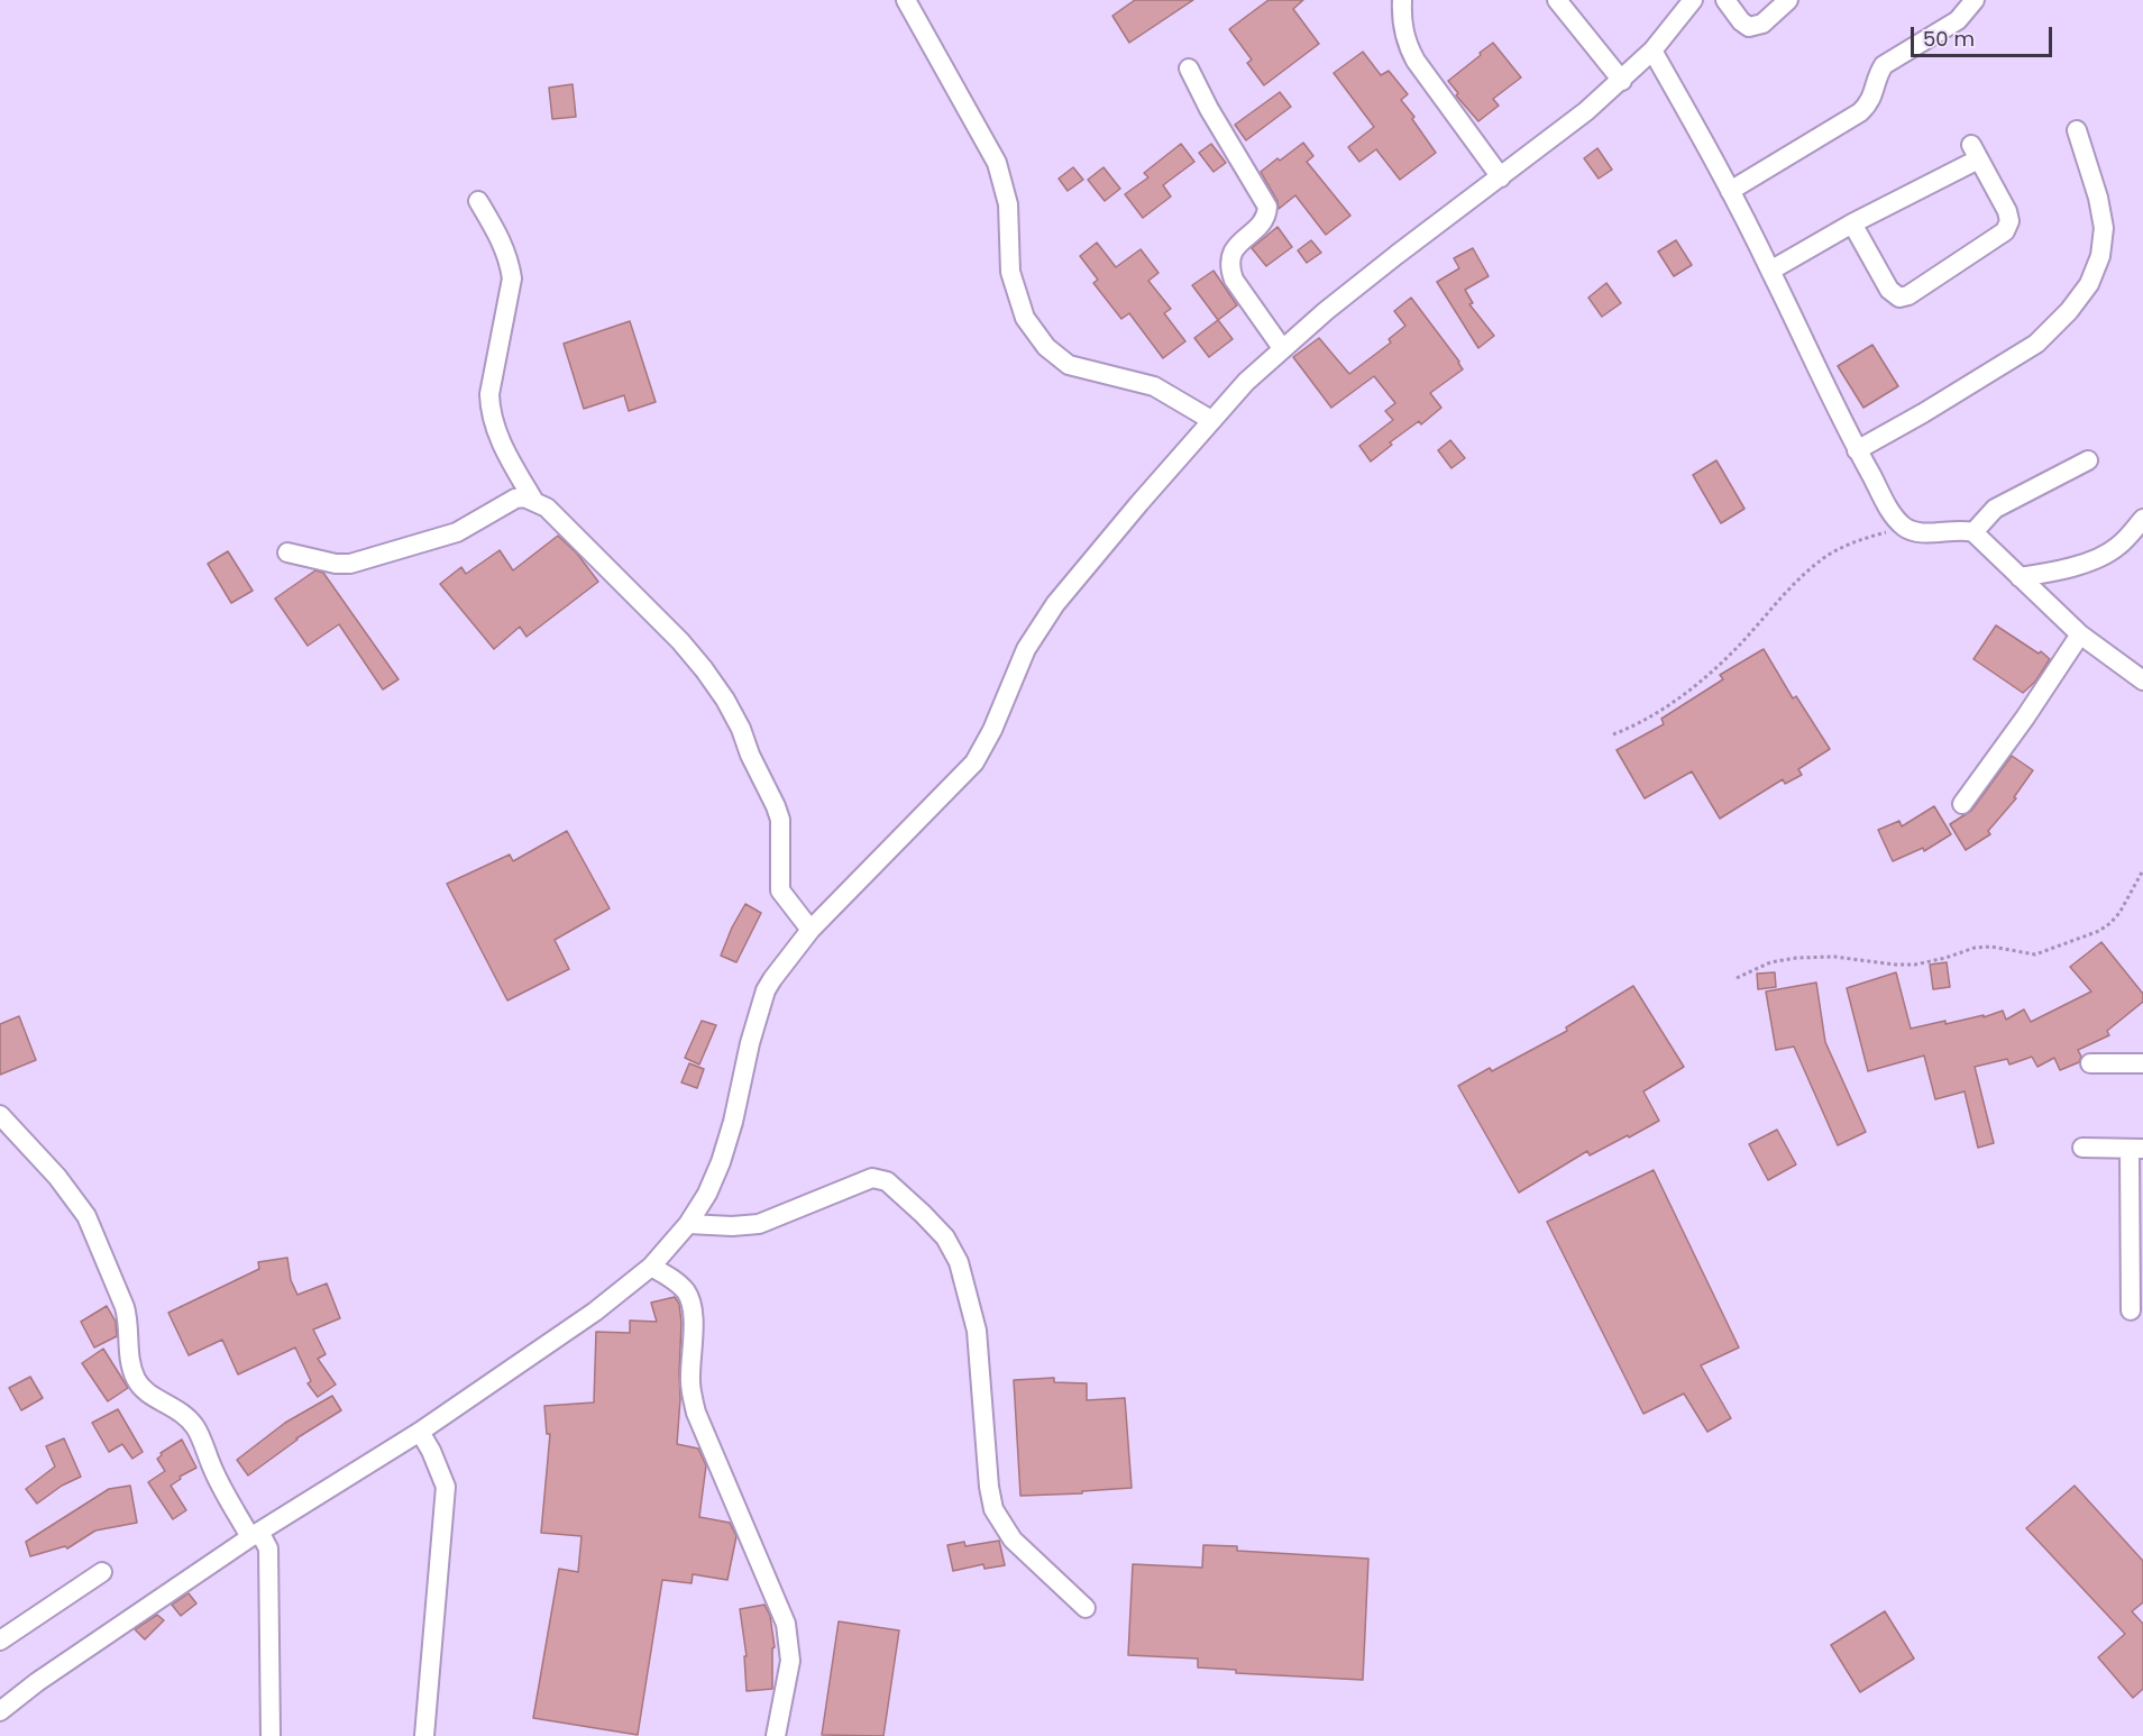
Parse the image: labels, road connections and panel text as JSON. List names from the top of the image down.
{
  "scale_bar": "50 m"
}
